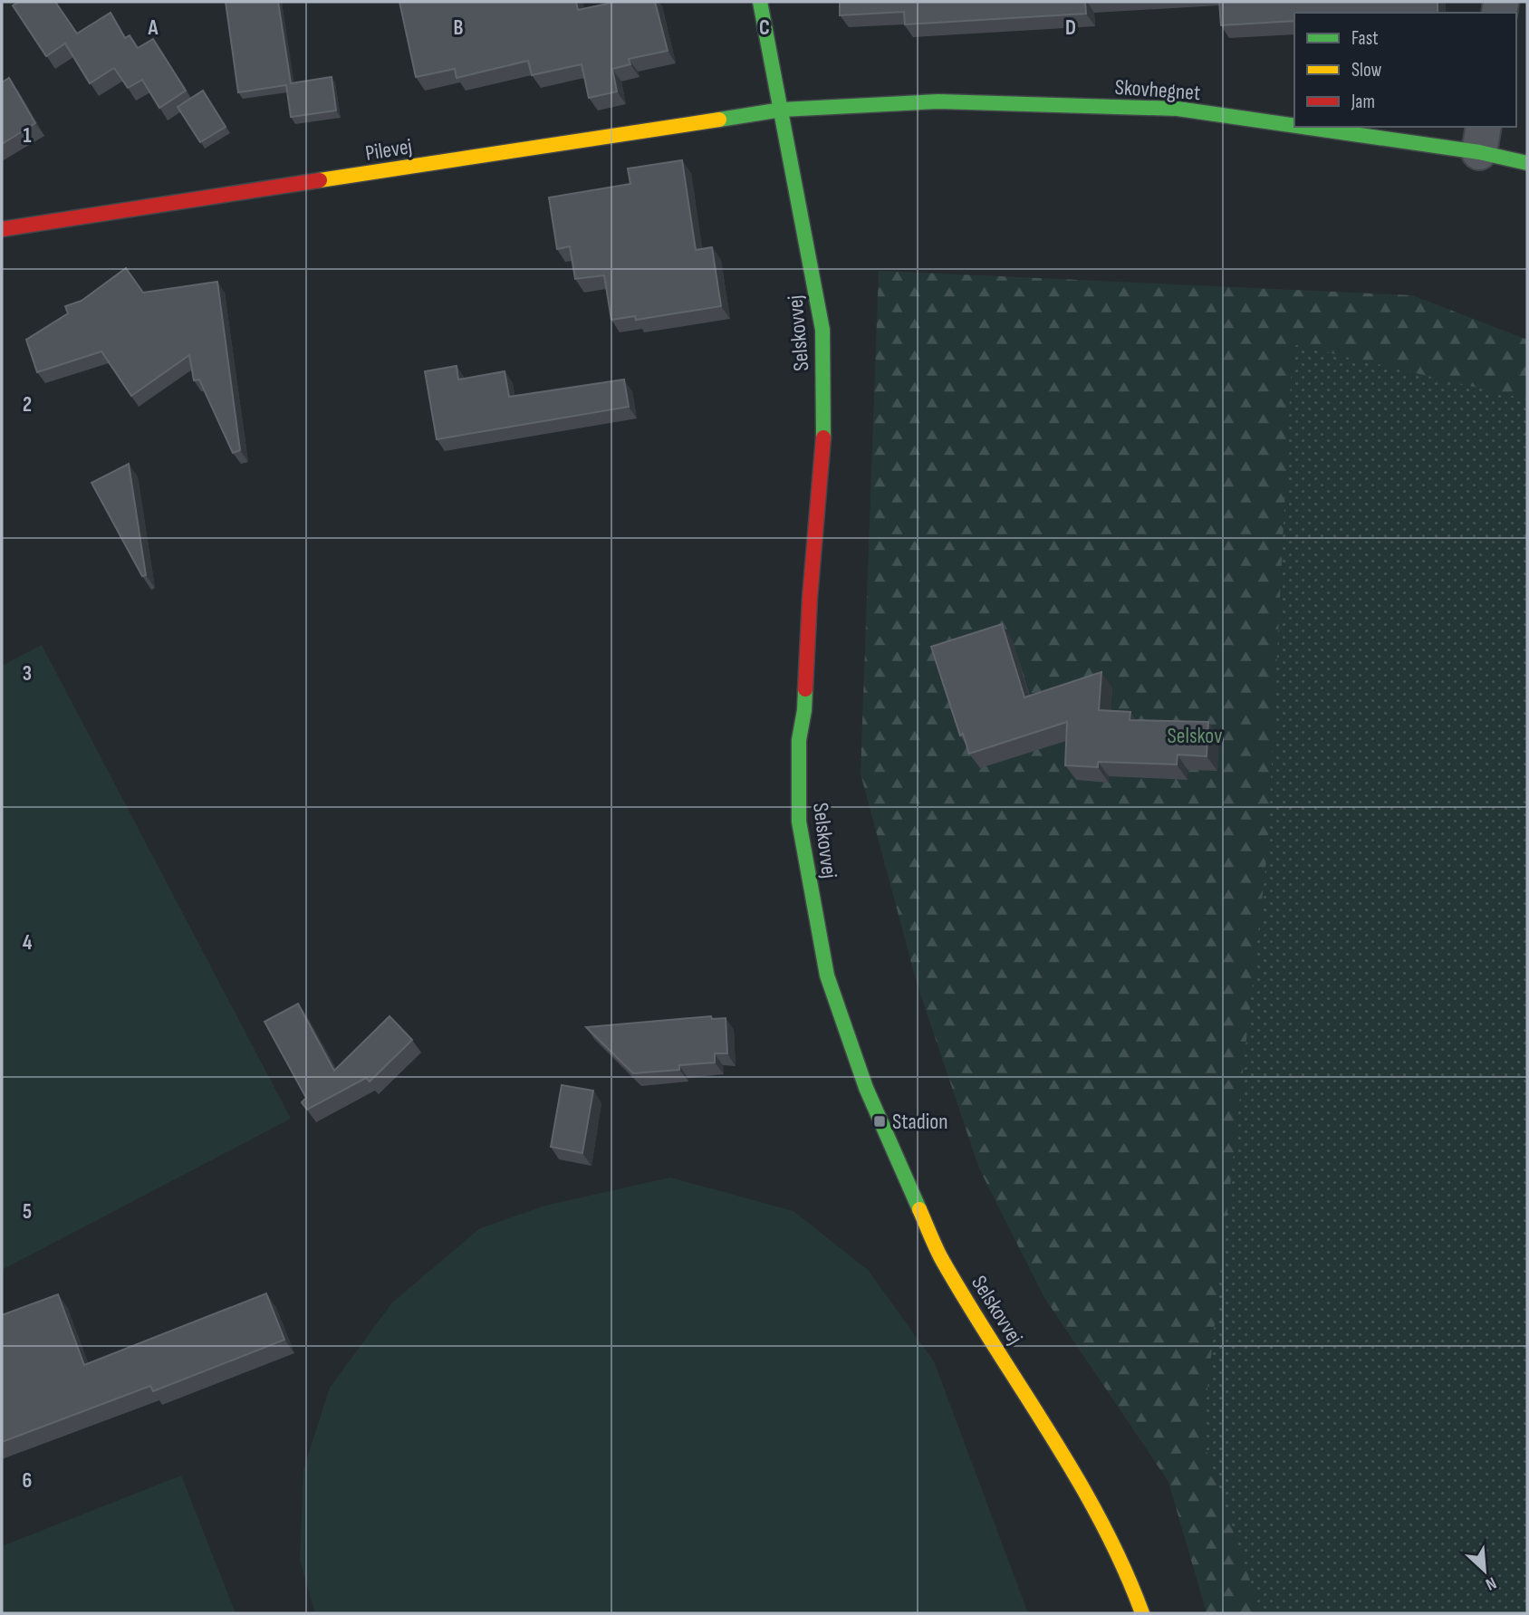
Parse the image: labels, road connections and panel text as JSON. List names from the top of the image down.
{
  "streets": {
    "street": ["Skovhegnet", "Pilevej", "Selskovvej"]
  },
  "crossings": [
    ["Skovhegnet", "Pilevej"],
    ["Skovhegnet", "Selskovvej"],
    ["Pilevej", "Selskovvej"]
  ],
  "parks": ["Selskov"],
  "places": {
    "transit": ["Stadion"]
  },
  "legend": ["Fast", "Slow", "Jam"],
  "north": "bottom right",
  "grid": {
    "columns": [
      "A",
      "B",
      "C",
      "D"
    ],
    "rows": [
      "1",
      "2",
      "3",
      "4",
      "5",
      "6"
    ]
  }
}
